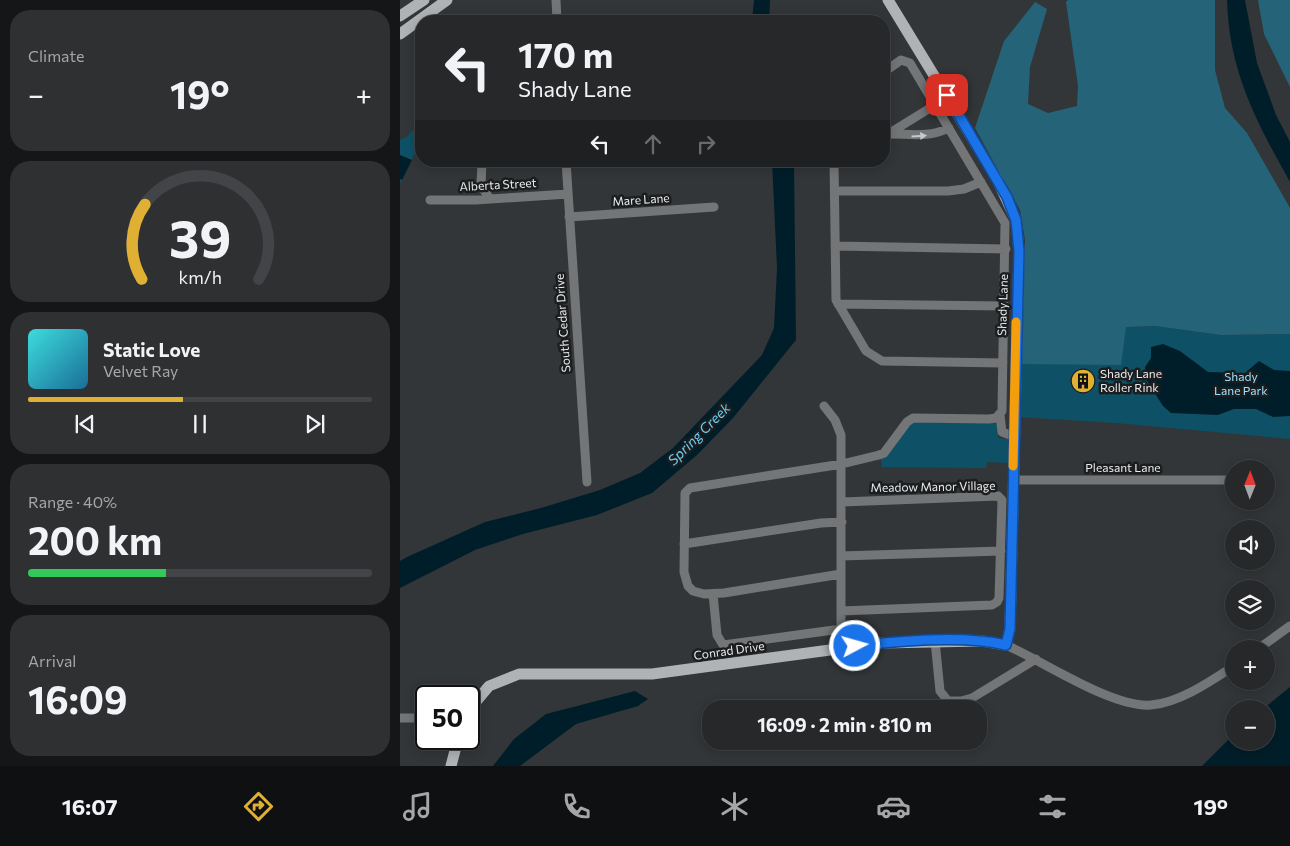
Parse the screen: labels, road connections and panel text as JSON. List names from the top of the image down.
{
  "streets": {
    "main road": ["Shady Lane", "Conrad Drive"],
    "street": [
      "Alberta Street",
      "Mare Lane",
      "South Cedar Drive",
      "Pleasant Lane",
      "Meadow Manor Village"
    ]
  },
  "crossings": [
    ["Alberta Street", "South Cedar Drive"],
    ["Mare Lane", "South Cedar Drive"],
    ["Shady Lane", "Pleasant Lane"],
    ["Shady Lane", "Conrad Drive"]
  ],
  "water": ["Spring Creek"],
  "parks": ["Shady Lane Park"],
  "places": {
    "building": ["Shady Lane Roller Rink"]
  },
  "north": "top",
  "page": {
    "tile": [
      "Climate",
      ["Range · 40%", "200 km"],
      ["Arrival", "16:09"]
    ],
    "turn": ["170 m", "Shady Lane"],
    "heat": ["−", "19°", "+"],
    "song": ["Static Love", "Velvet Ray"],
    "map_buttons": ["+", "−"],
    "limit": "50",
    "trip": "16:09 · 2 min · 810 m",
    "tabs": ["16:07", "19°"],
    "gauge": ["39", "km/h"]
  }
}
